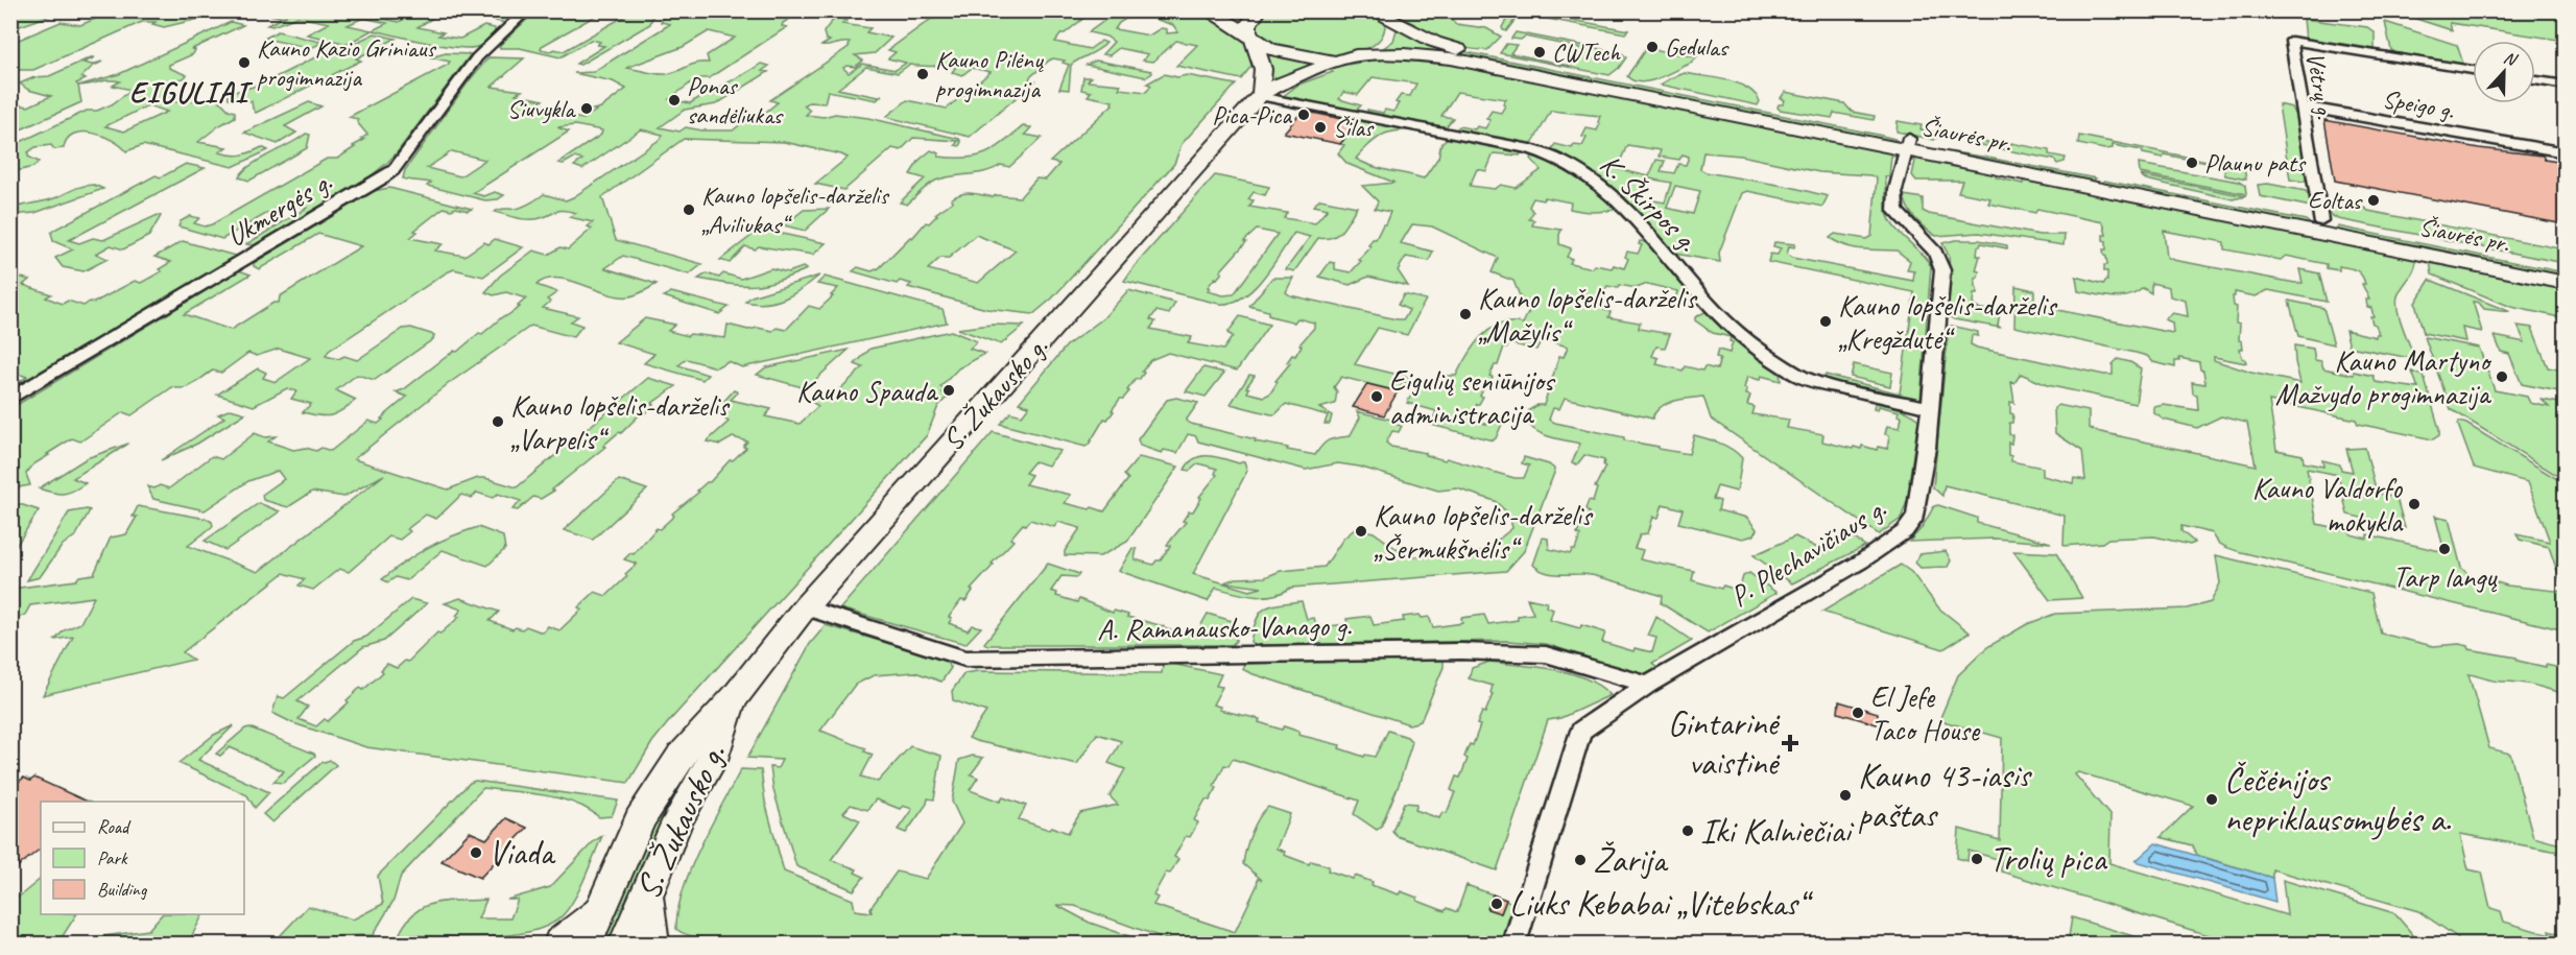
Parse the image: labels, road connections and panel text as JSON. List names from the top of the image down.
{
  "streets": {
    "main road": ["Šiaurės pr.", "S. Žukausko g."],
    "street": [
      "Vėtrų g.",
      "Speigo g.",
      "K. Škirpos g.",
      "Ukmergės g.",
      "P. Plechavičiaus g.",
      "A. Ramanausko-Vanago g."
    ]
  },
  "crossings": [
    ["Vėtrų g.", "Speigo g."],
    ["Vėtrų g.", "Šiaurės pr."],
    ["Šiaurės pr.", "S. Žukausko g."],
    ["Šiaurės pr.", "P. Plechavičiaus g."],
    ["K. Škirpos g.", "S. Žukausko g."],
    ["K. Škirpos g.", "P. Plechavičiaus g."],
    ["S. Žukausko g.", "A. Ramanausko-Vanago g."],
    ["P. Plechavičiaus g.", "A. Ramanausko-Vanago g."]
  ],
  "districts": ["EIGULIAI"],
  "places": {
    "other": [
      "Gedulas",
      "CWTech",
      "Kauno Kazio Griniaus progimnazija",
      "Kauno Pilėnų progimnazija",
      "Ponas sandėliukas",
      "Siuvykla",
      "Pica-Pica",
      "Šilas",
      "Plaunu pats",
      "Eoltas",
      "Kauno lopšelis-darželis „Aviliukas“",
      "Kauno lopšelis-darželis „Mažylis“",
      "Kauno lopšelis-darželis „Kregždutė“",
      "Kauno Martyno Mažvydo progimnazija",
      "Kauno Spauda",
      "Eigulių seniūnijos administracija",
      "Kauno lopšelis-darželis „Varpelis“",
      "Kauno Valdorfo mokykla",
      "Kauno lopšelis-darželis „Šermukšnėlis“",
      "Tarp langų",
      "El Jefe Taco House",
      "Kauno 43-iasis paštas",
      "Čečėnijos nepriklausomybės a.",
      "Iki Kalniečiai",
      "Viada",
      "Trolių pica",
      "Žarija",
      "Liuks Kebabai „Vitebskas“"
    ],
    "health": ["Gintarinė vaistinė"]
  },
  "legend": ["Road", "Park", "Building"],
  "north": "top"
}
